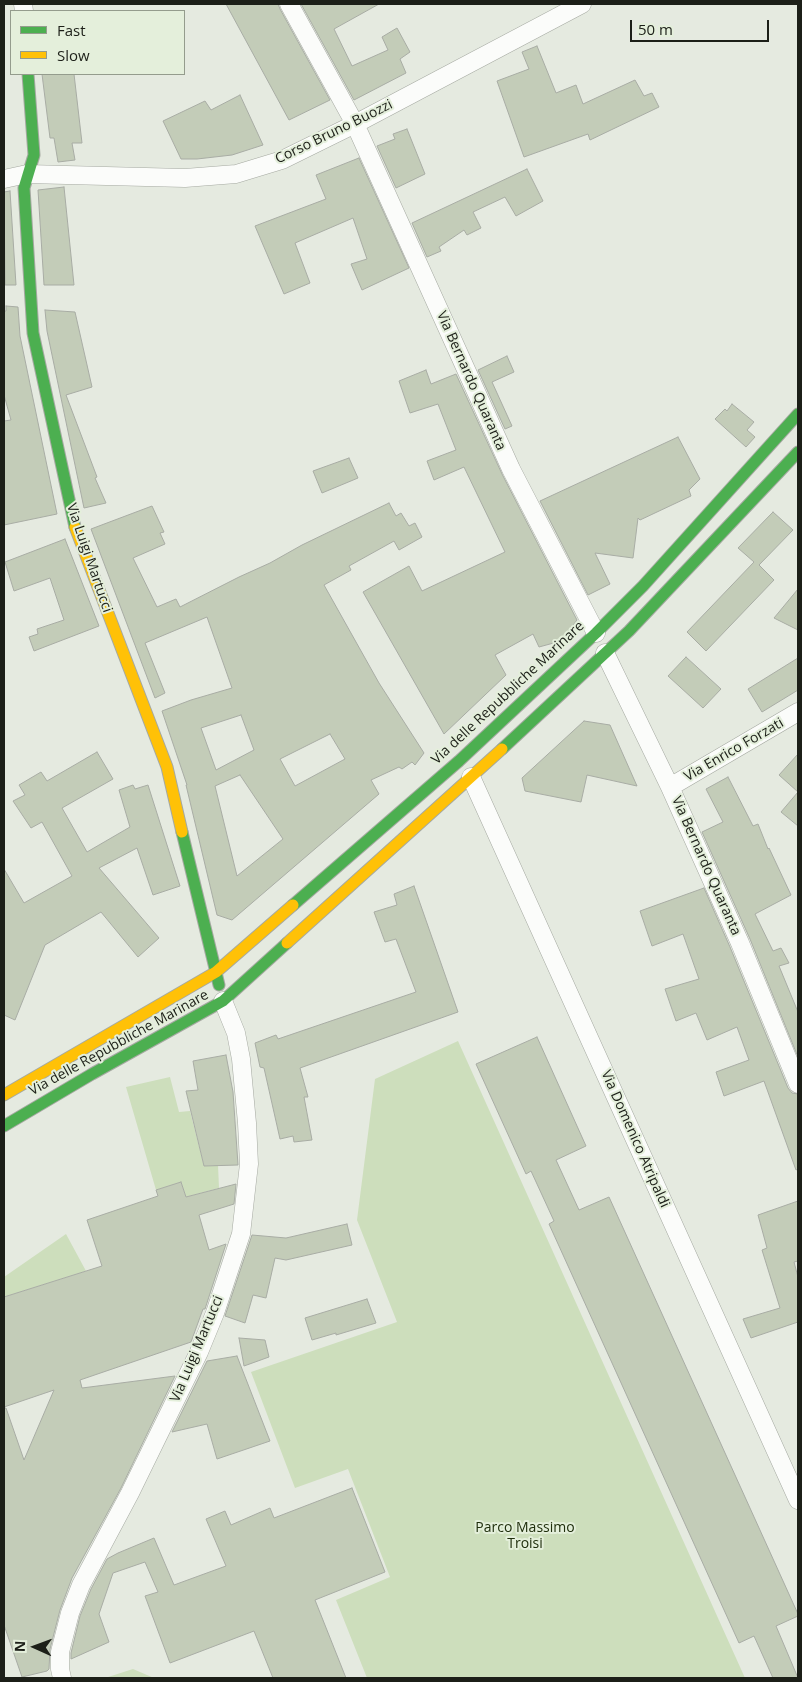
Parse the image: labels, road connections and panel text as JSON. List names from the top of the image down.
{
  "streets": {
    "main road": ["Via Luigi Martucci", "Via delle Repubbliche Marinare"],
    "street": [
      "Corso Bruno Buozzi",
      "Via Bernardo Quaranta",
      "Via Enrico Forzati",
      "Via Domenico Atripaldi"
    ]
  },
  "crossings": [
    ["Corso Bruno Buozzi", "Via Bernardo Quaranta"],
    ["Corso Bruno Buozzi", "Via Luigi Martucci"],
    ["Via Bernardo Quaranta", "Via delle Repubbliche Marinare"],
    ["Via Bernardo Quaranta", "Via Enrico Forzati"],
    ["Via Luigi Martucci", "Via delle Repubbliche Marinare"],
    ["Via delle Repubbliche Marinare", "Via Domenico Atripaldi"]
  ],
  "parks": ["Parco Massimo Troisi"],
  "legend": ["Fast", "Slow"],
  "scale_bar": "50 m",
  "north": "left"
}
